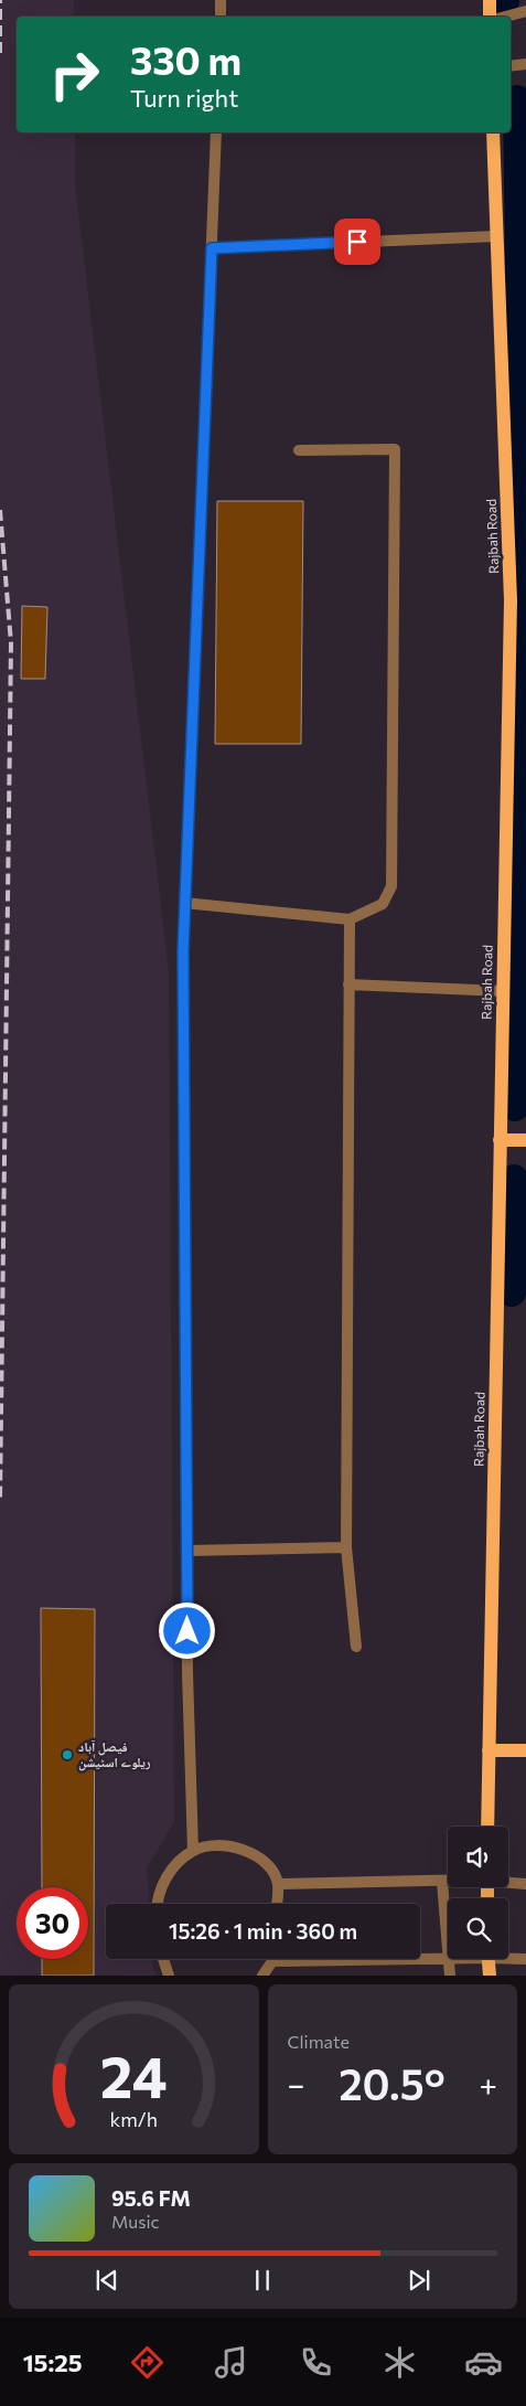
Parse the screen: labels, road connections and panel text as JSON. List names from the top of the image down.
{
  "streets": {
    "main road": ["Rajbah Road"]
  },
  "places": ["فیصل آباد ریلوے اسٹیشن"],
  "page": {
    "turn": ["330 m", "Turn right"],
    "limit": "30",
    "trip": "15:26 · 1 min · 360 m",
    "tile": "Climate",
    "heat": ["−", "20.5°", "+"],
    "song": ["95.6 FM", "Music"],
    "tabs": "15:25",
    "gauge": ["24", "km/h"]
  }
}
